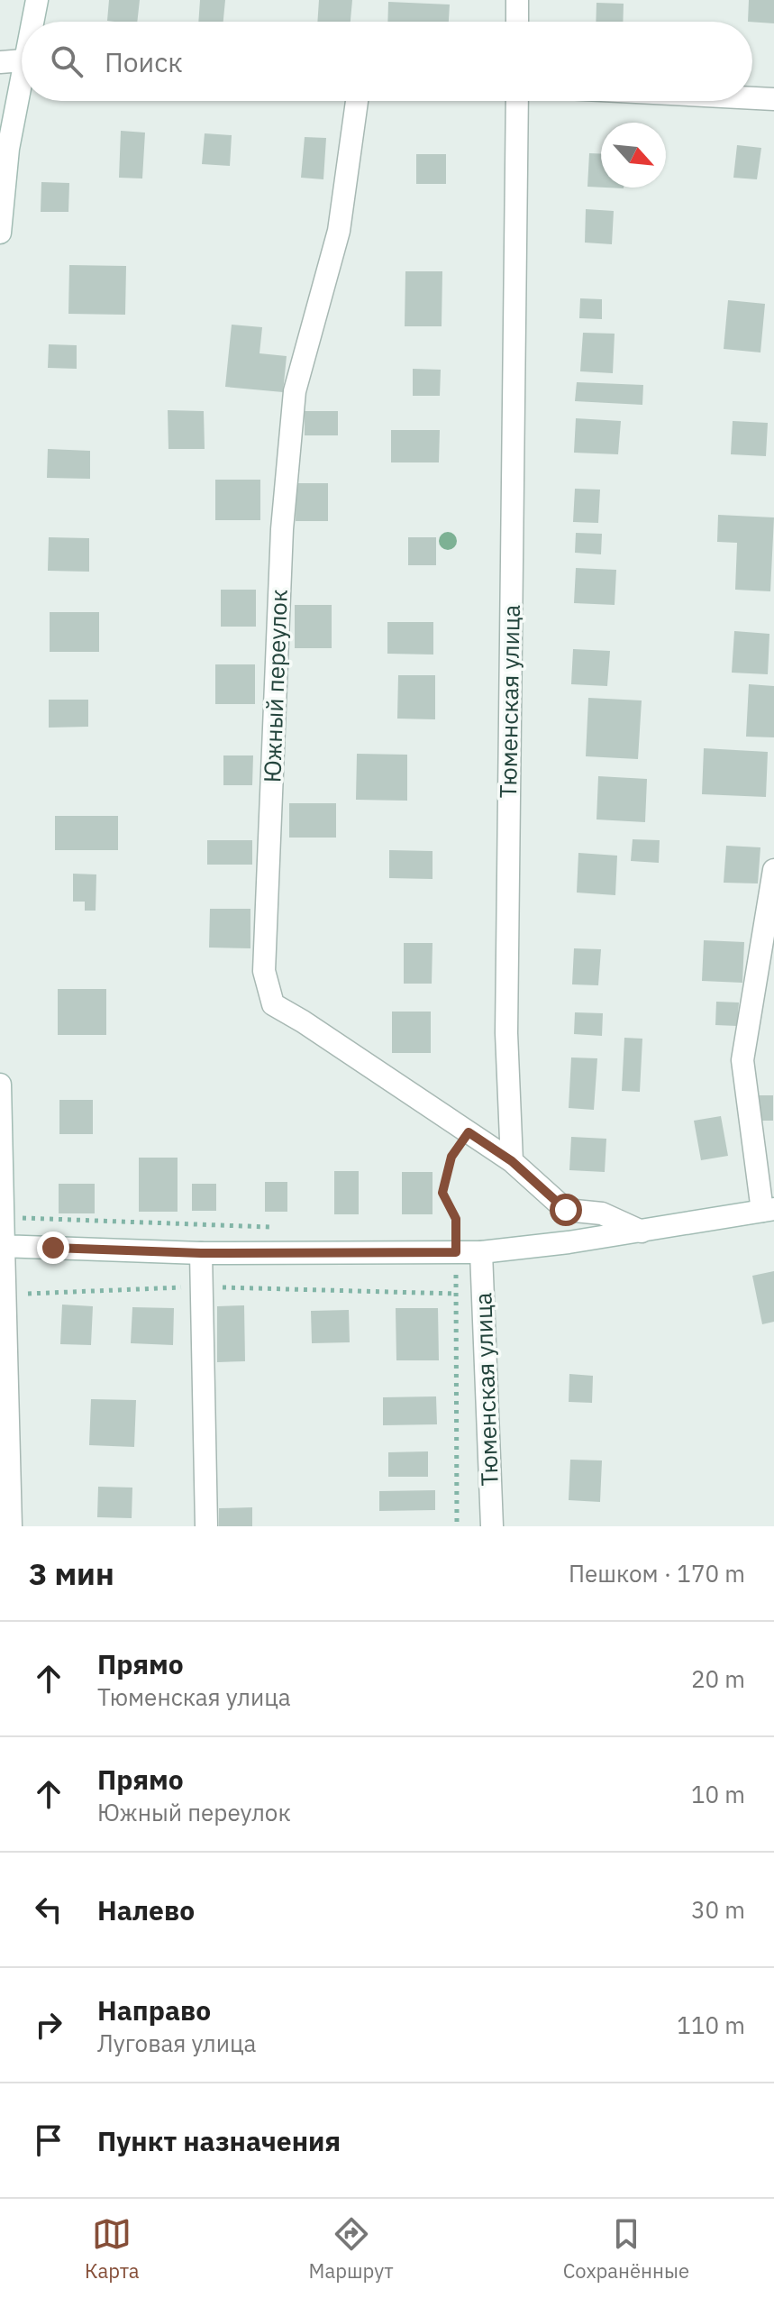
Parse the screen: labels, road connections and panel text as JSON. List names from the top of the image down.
{
  "streets": {
    "street": ["Южный переулок", "Тюменская улица"]
  },
  "crossings": [
    ["Южный переулок", "Тюменская улица"]
  ],
  "north": "bottom right",
  "page": {
    "search": "Поиск",
    "heading": ["3 мин", "Пешком · 170 m"],
    "list": [
      ["Прямо", "Тюменская улица", "20 m"],
      ["Прямо", "Южный переулок", "10 m"],
      ["Налево", "30 m"],
      ["Направо", "Луговая улица", "110 m"],
      "Пункт назначения"
    ],
    "nav": ["Карта", "Маршрут", "Сохранённые"]
  }
}
